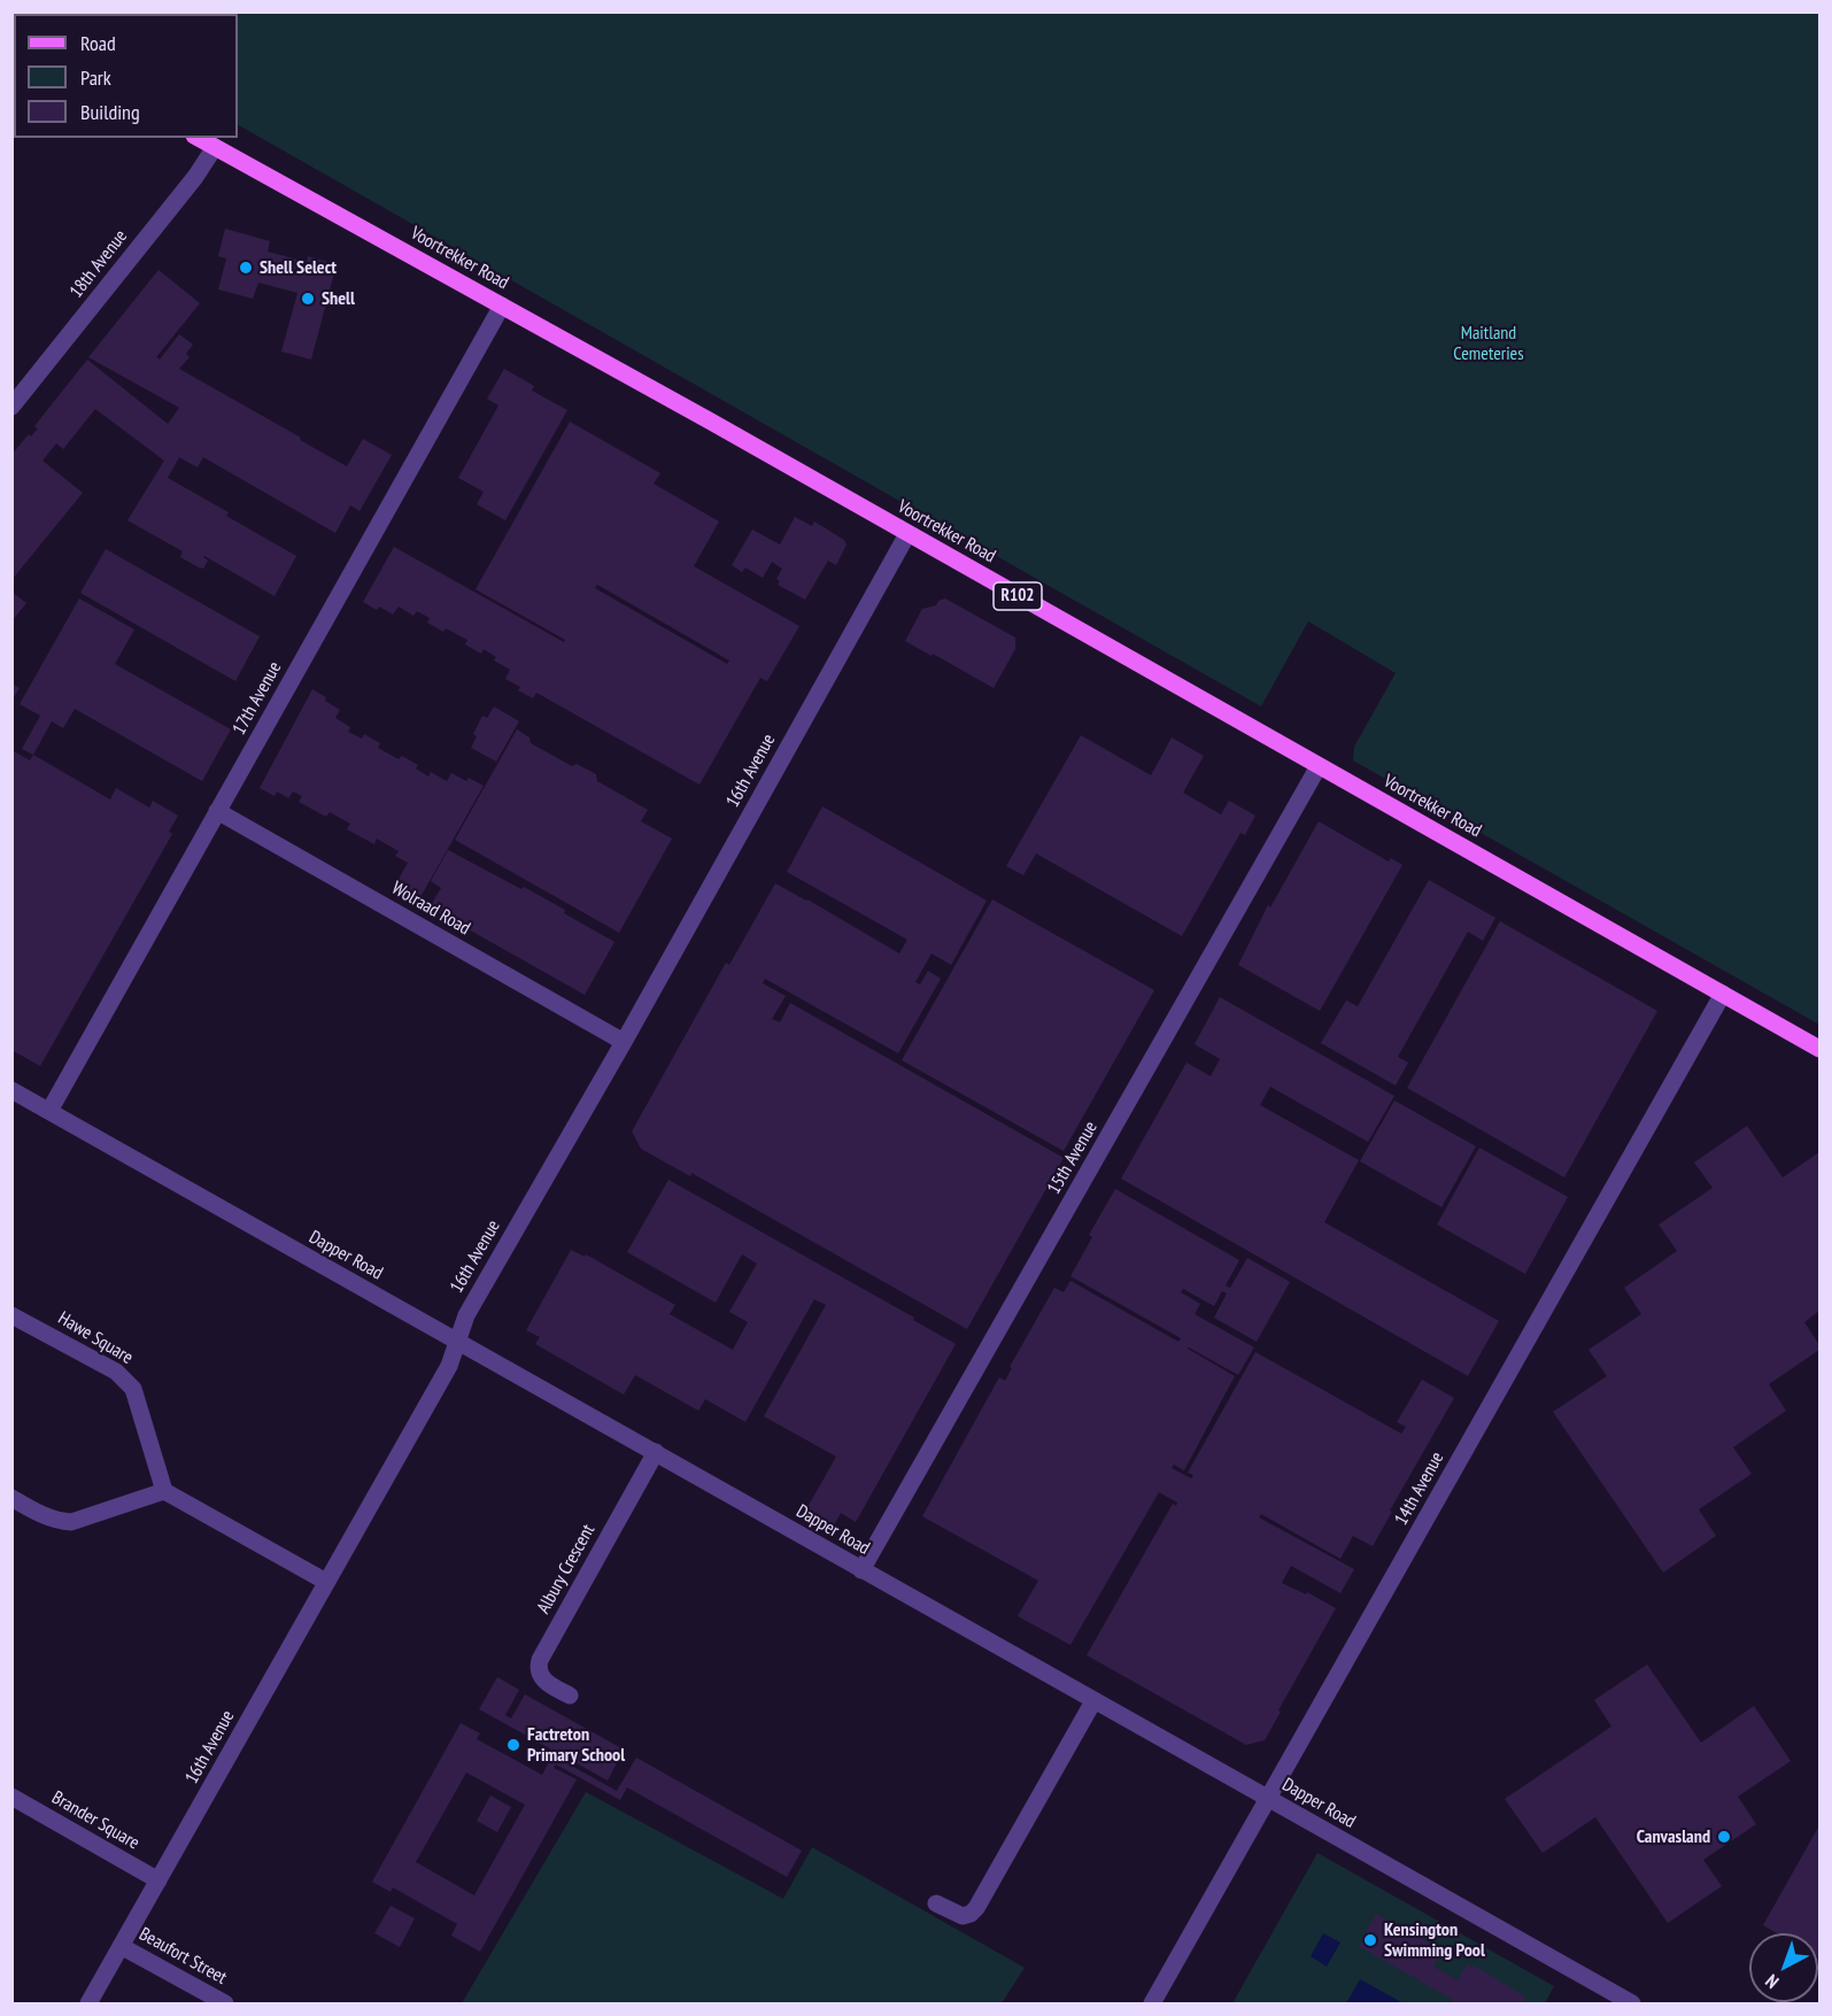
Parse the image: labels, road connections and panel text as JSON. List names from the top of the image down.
{
  "streets": {
    "main road": ["Voortrekker Road", "R102"],
    "street": [
      "18th Avenue",
      "17th Avenue",
      "16th Avenue",
      "Wolraad Road",
      "15th Avenue",
      "Dapper Road",
      "Hawe Square",
      "14th Avenue",
      "Albury Crescent",
      "Brander Square",
      "Beaufort Street"
    ]
  },
  "crossings": [
    ["Voortrekker Road", "18th Avenue"],
    ["Voortrekker Road", "17th Avenue"],
    ["Voortrekker Road", "16th Avenue"],
    ["Voortrekker Road", "15th Avenue"],
    ["Voortrekker Road", "14th Avenue"],
    ["17th Avenue", "Wolraad Road"],
    ["17th Avenue", "Dapper Road"],
    ["16th Avenue", "Wolraad Road"],
    ["16th Avenue", "Dapper Road"],
    ["16th Avenue", "Brander Square"],
    ["16th Avenue", "Beaufort Street"],
    ["15th Avenue", "Dapper Road"],
    ["Dapper Road", "14th Avenue"],
    ["Dapper Road", "Albury Crescent"]
  ],
  "parks": ["Maitland Cemeteries"],
  "places": [
    "Shell Select",
    "Shell",
    "Factreton Primary School",
    "Canvasland",
    "Kensington Swimming Pool"
  ],
  "legend": ["Road", "Park", "Building"],
  "north": "bottom left"
}
